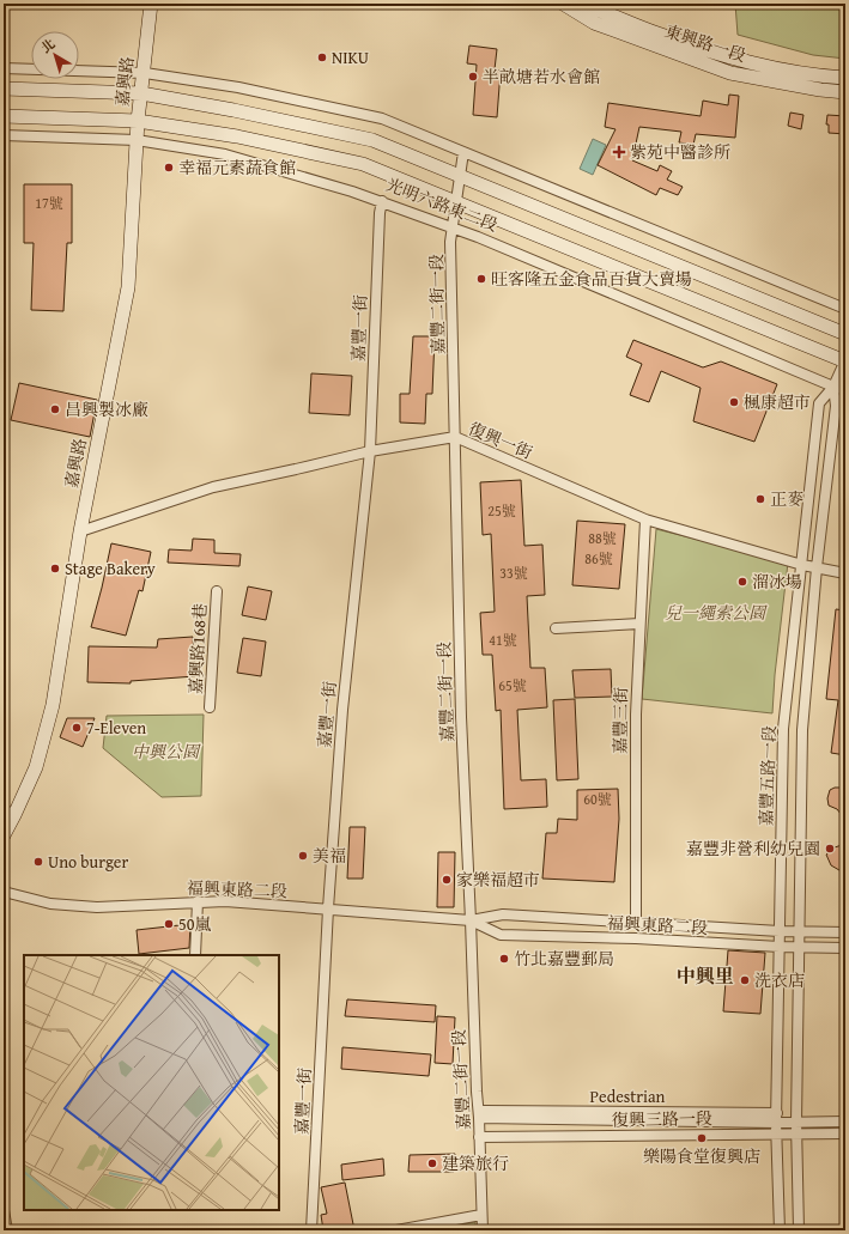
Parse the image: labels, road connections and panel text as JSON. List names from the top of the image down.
{
  "streets": {
    "main road": ["東興路一段", "嘉興路", "光明六路東二段"],
    "street": [
      "嘉豐二街一段",
      "嘉豐一街",
      "復興一街",
      "嘉興路168巷",
      "嘉豐三街",
      "嘉豐五路一段",
      "福興東路二段",
      "復興三路一段"
    ]
  },
  "crossings": [
    ["嘉興路", "光明六路東二段"],
    ["嘉興路", "復興一街"],
    ["光明六路東二段", "嘉豐二街一段"],
    ["光明六路東二段", "嘉豐一街"],
    ["光明六路東二段", "嘉豐五路一段"],
    ["嘉豐二街一段", "復興一街"],
    ["嘉豐二街一段", "福興東路二段"],
    ["嘉豐二街一段", "復興三路一段"],
    ["嘉豐一街", "復興一街"],
    ["嘉豐一街", "福興東路二段"],
    ["復興一街", "嘉豐三街"],
    ["復興一街", "嘉豐五路一段"],
    ["嘉豐三街", "福興東路二段"],
    ["嘉豐五路一段", "福興東路二段"],
    ["嘉豐五路一段", "復興三路一段"]
  ],
  "districts": ["中興里"],
  "parks": ["兒一繩索公園", "中興公園"],
  "places": {
    "other": [
      "NIKU",
      "半畝塘若水會館",
      "幸福元素蔬食館",
      "旺客隆五金食品百貨大賣場",
      "楓康超市",
      "昌興製冰廠",
      "正麥",
      "Stage Bakery",
      "溜冰場",
      "7-Eleven",
      "嘉豐非營利幼兒園",
      "美福",
      "Uno burger",
      "家樂福超市",
      "50嵐",
      "竹北嘉豐郵局",
      "洗衣店",
      "樂陽食堂復興店",
      "建築旅行"
    ],
    "health": ["紫苑中醫診所"]
  },
  "house_numbers": [
    "17號",
    "25號",
    "88號",
    "86號",
    "33號",
    "41號",
    "65號",
    "60號"
  ],
  "north": "top left"
}
